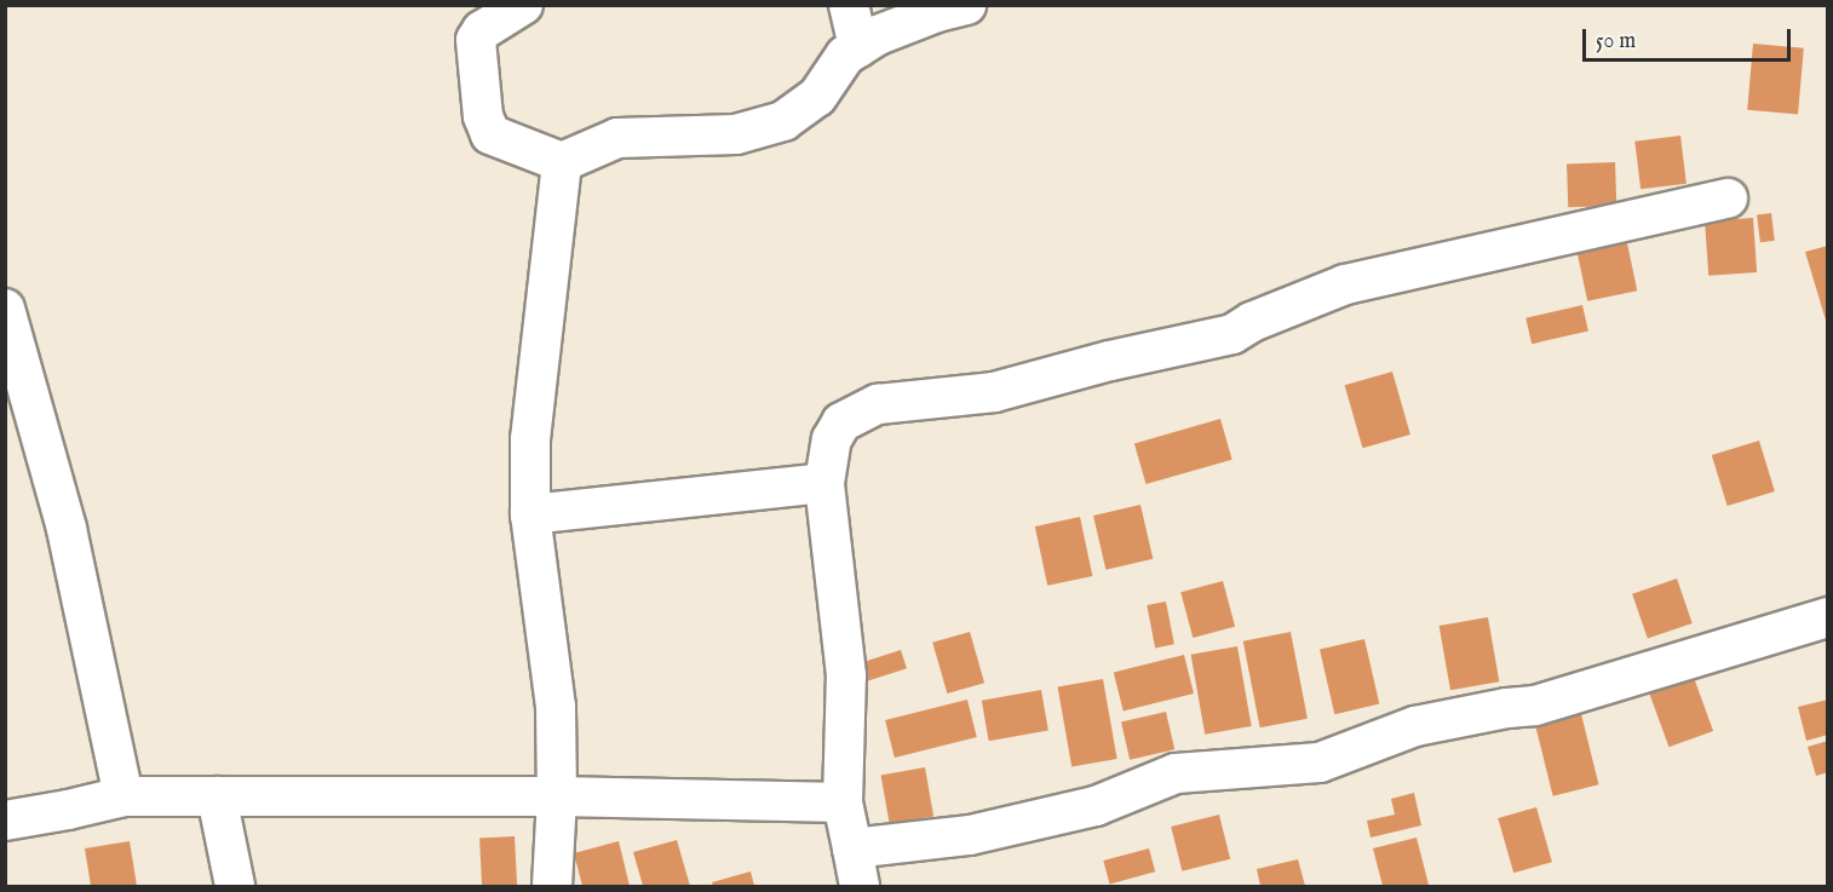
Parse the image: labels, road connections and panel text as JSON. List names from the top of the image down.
{
  "scale_bar": "50 m"
}
